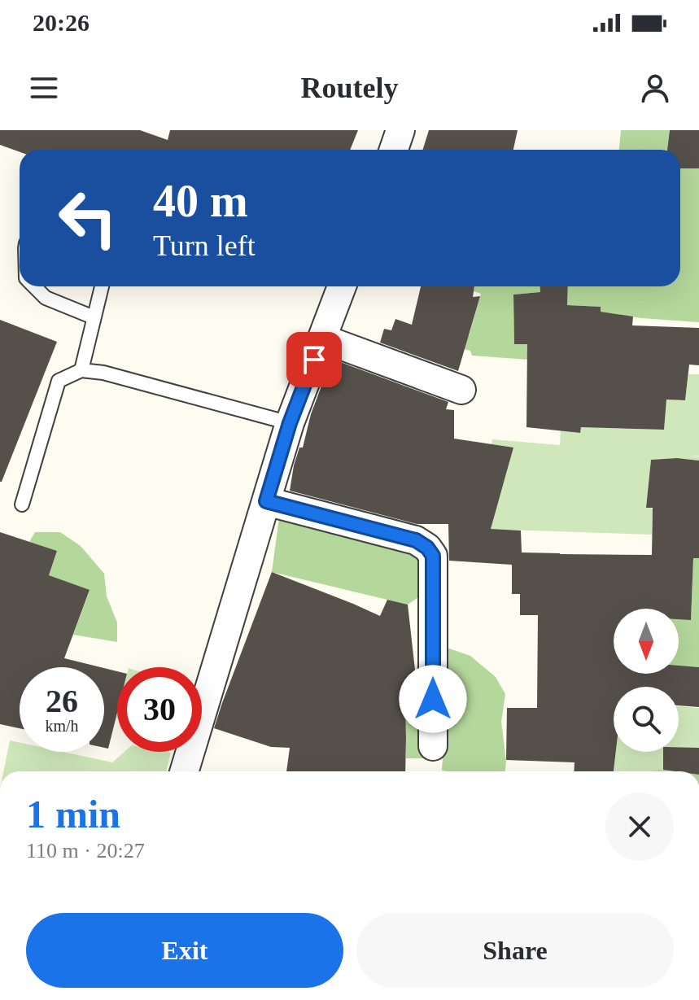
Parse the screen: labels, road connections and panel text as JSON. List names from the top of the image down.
{
  "north": "bottom",
  "page": {
    "status": "20:26",
    "header": "Routely",
    "turn": ["40 m", "Turn left"],
    "speed": "26 km/h",
    "limit": "30",
    "heading": ["1 min", "110 m · 20:27"],
    "buttons": ["Exit", "Share"]
  }
}
